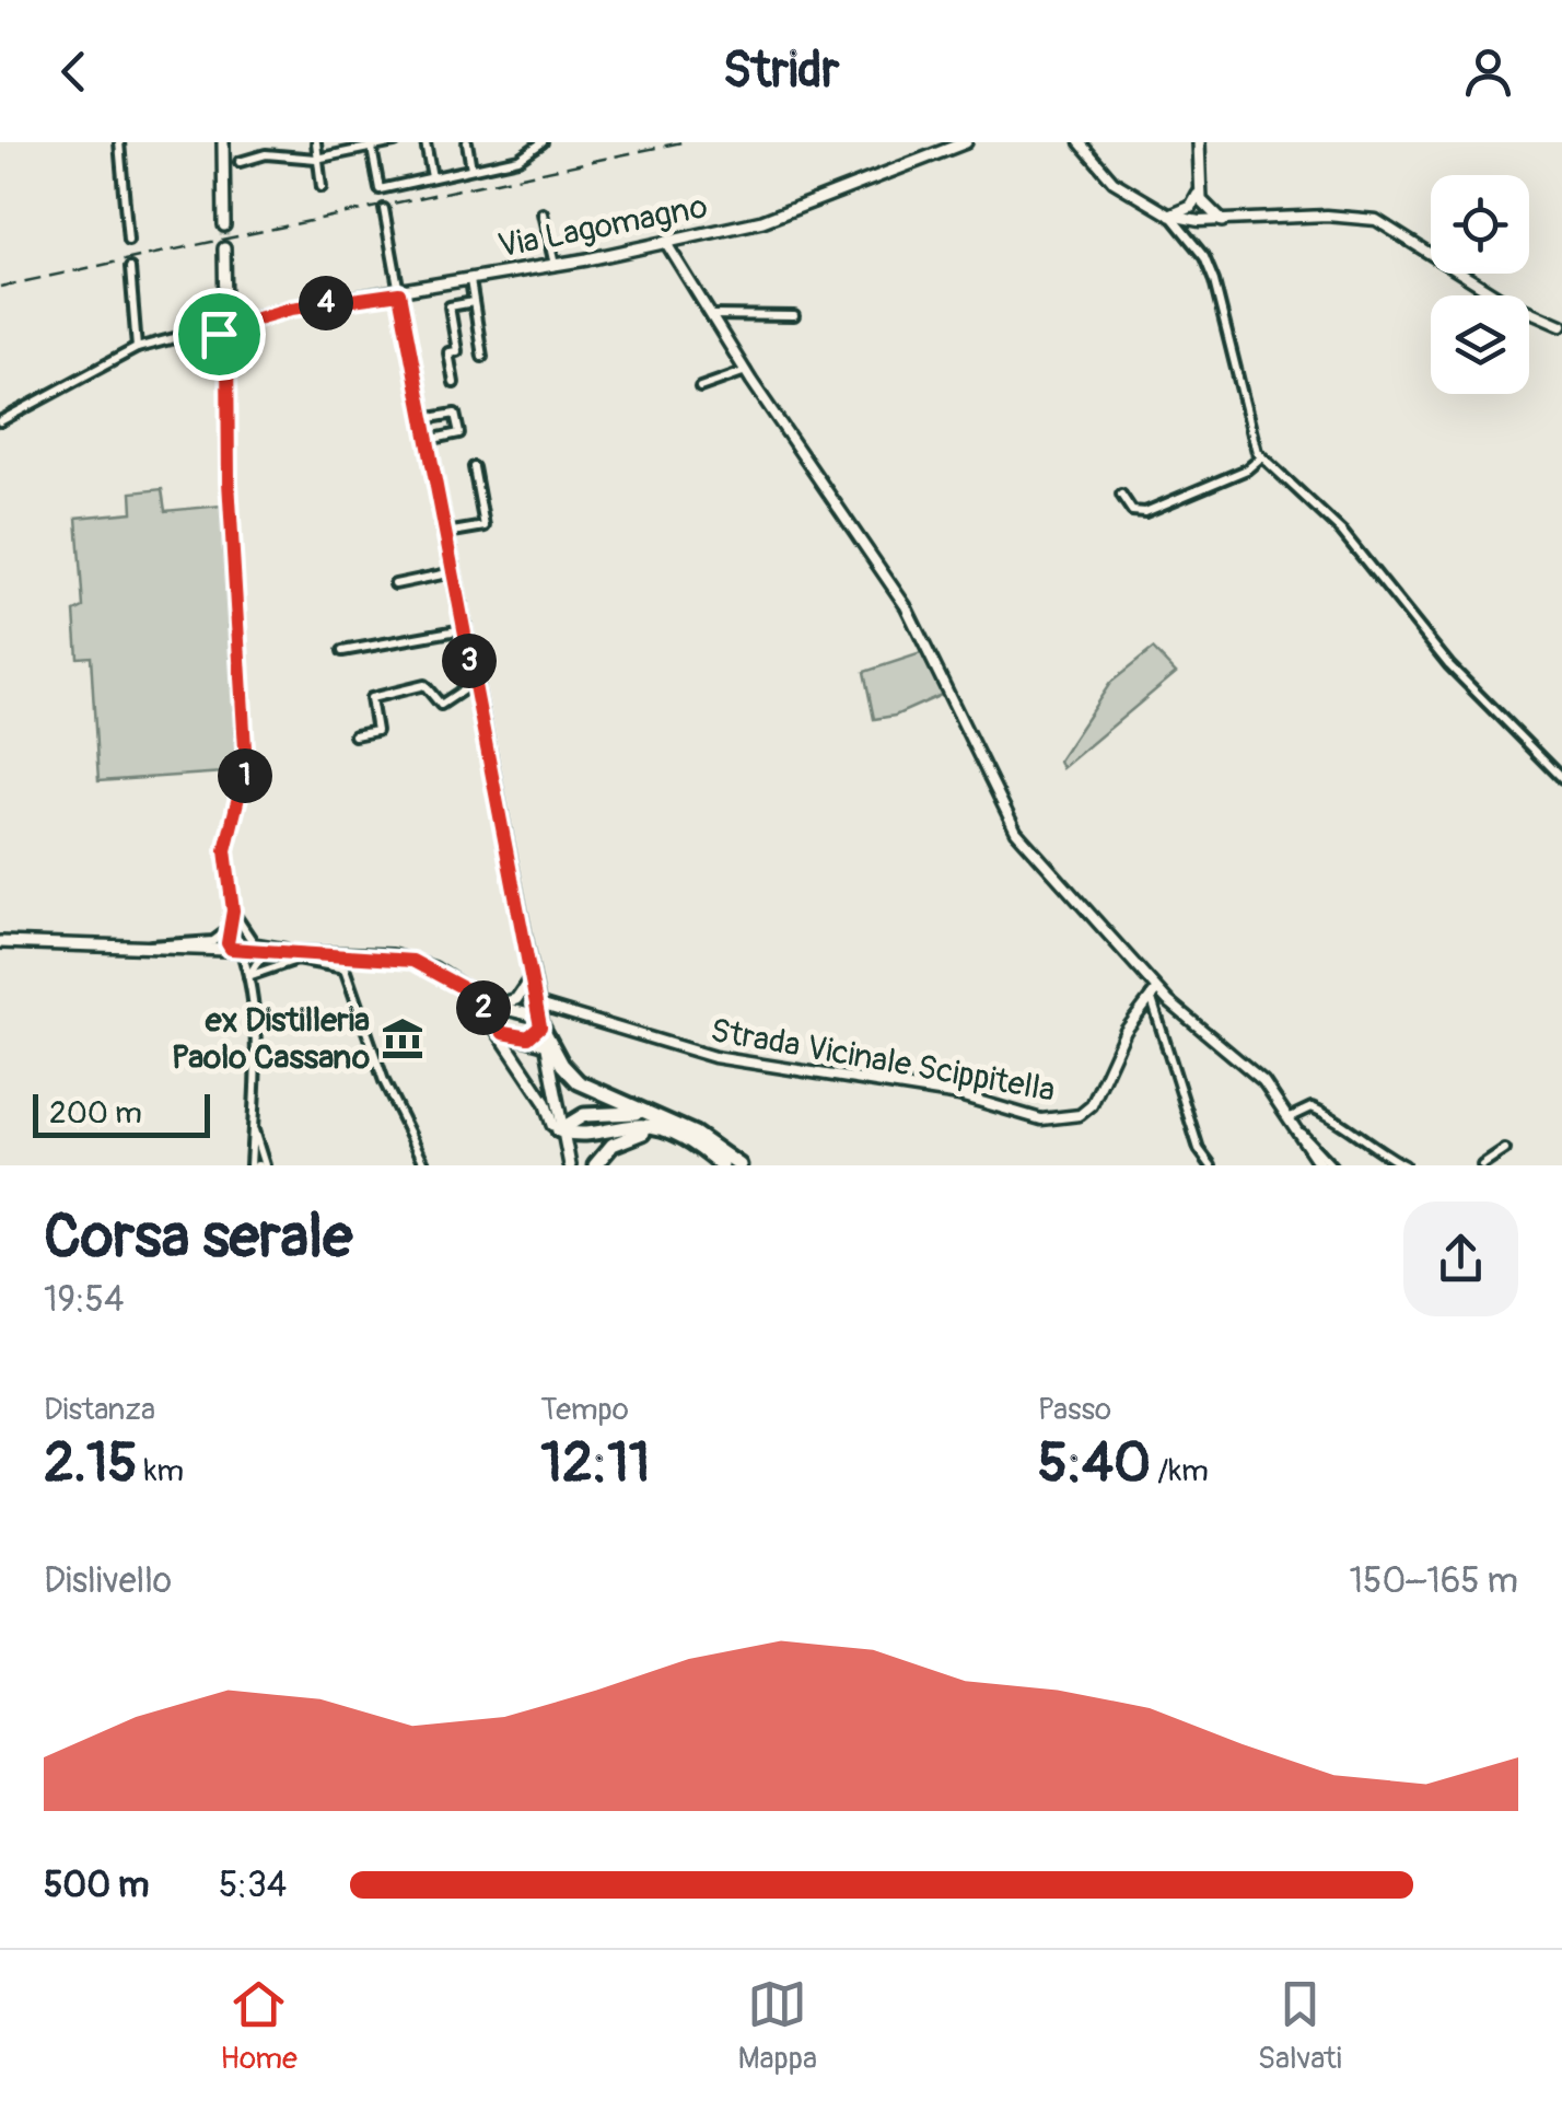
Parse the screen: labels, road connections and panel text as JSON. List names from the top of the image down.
{
  "streets": {
    "main road": ["Via Lagomagno"],
    "street": ["Strada Vicinale Scippitella"]
  },
  "places": {
    "museum": ["ex Distilleria Paolo Cassano"]
  },
  "scale_bar": "200 m",
  "page": {
    "header": "Stridr",
    "pins": [
      "4",
      "3",
      "1",
      "2"
    ],
    "scale": "200 m",
    "heading": ["Corsa serale", "19:54"],
    "stats": [
      ["Distanza", "2.15 km"],
      ["Tempo", "12:11"],
      ["Passo", "5:40 /km"]
    ],
    "chart": ["Dislivello", "150–165 m"],
    "list": [
      {
        "name": "500 m",
        "note": "5:34"
      }
    ],
    "tabs": ["Home", "Mappa", "Salvati"]
  }
}
